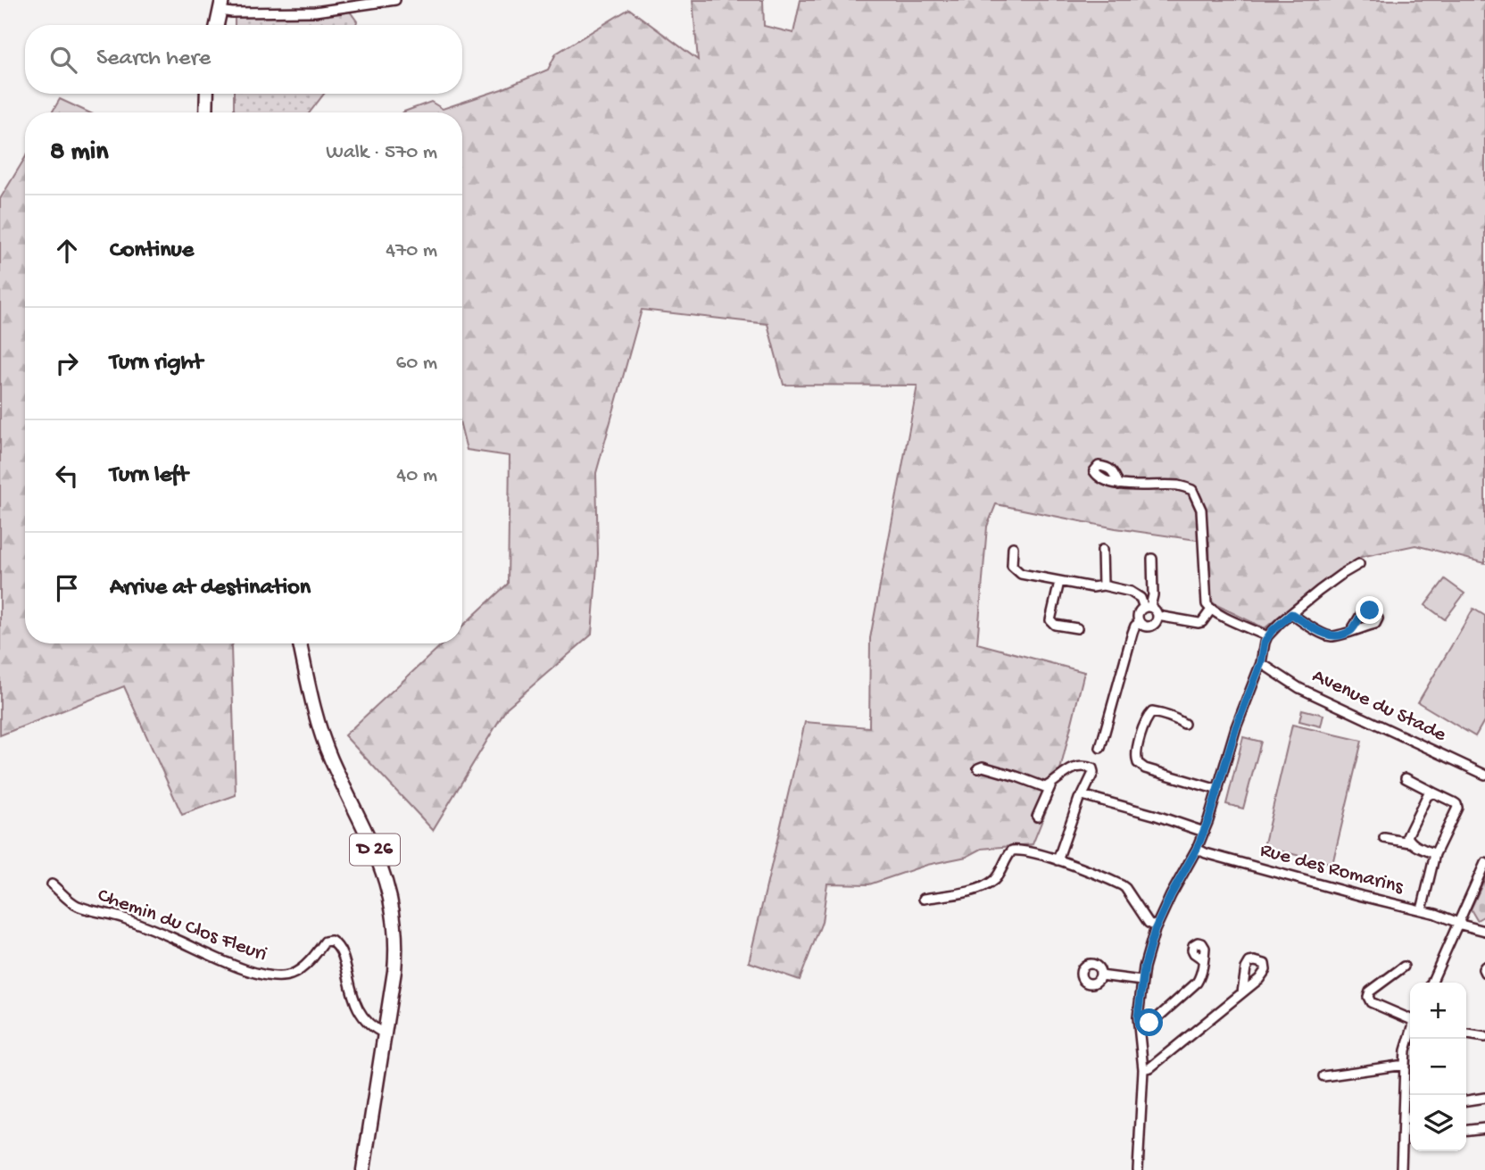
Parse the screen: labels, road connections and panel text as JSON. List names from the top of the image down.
{
  "streets": {
    "main road": ["D 26"],
    "street": ["Avenue du Stade", "Rue des Romarins", "Chemin du Clos Fleuri"]
  },
  "crossings": [
    ["D 26", "Chemin du Clos Fleuri"]
  ],
  "page": {
    "search": "Search here",
    "heading": ["8 min", "Walk · 570 m"],
    "list": [
      ["Continue", "470 m"],
      ["Turn right", "60 m"],
      ["Turn left", "40 m"],
      "Arrive at destination"
    ],
    "map_buttons": ["+", "−"]
  }
}
